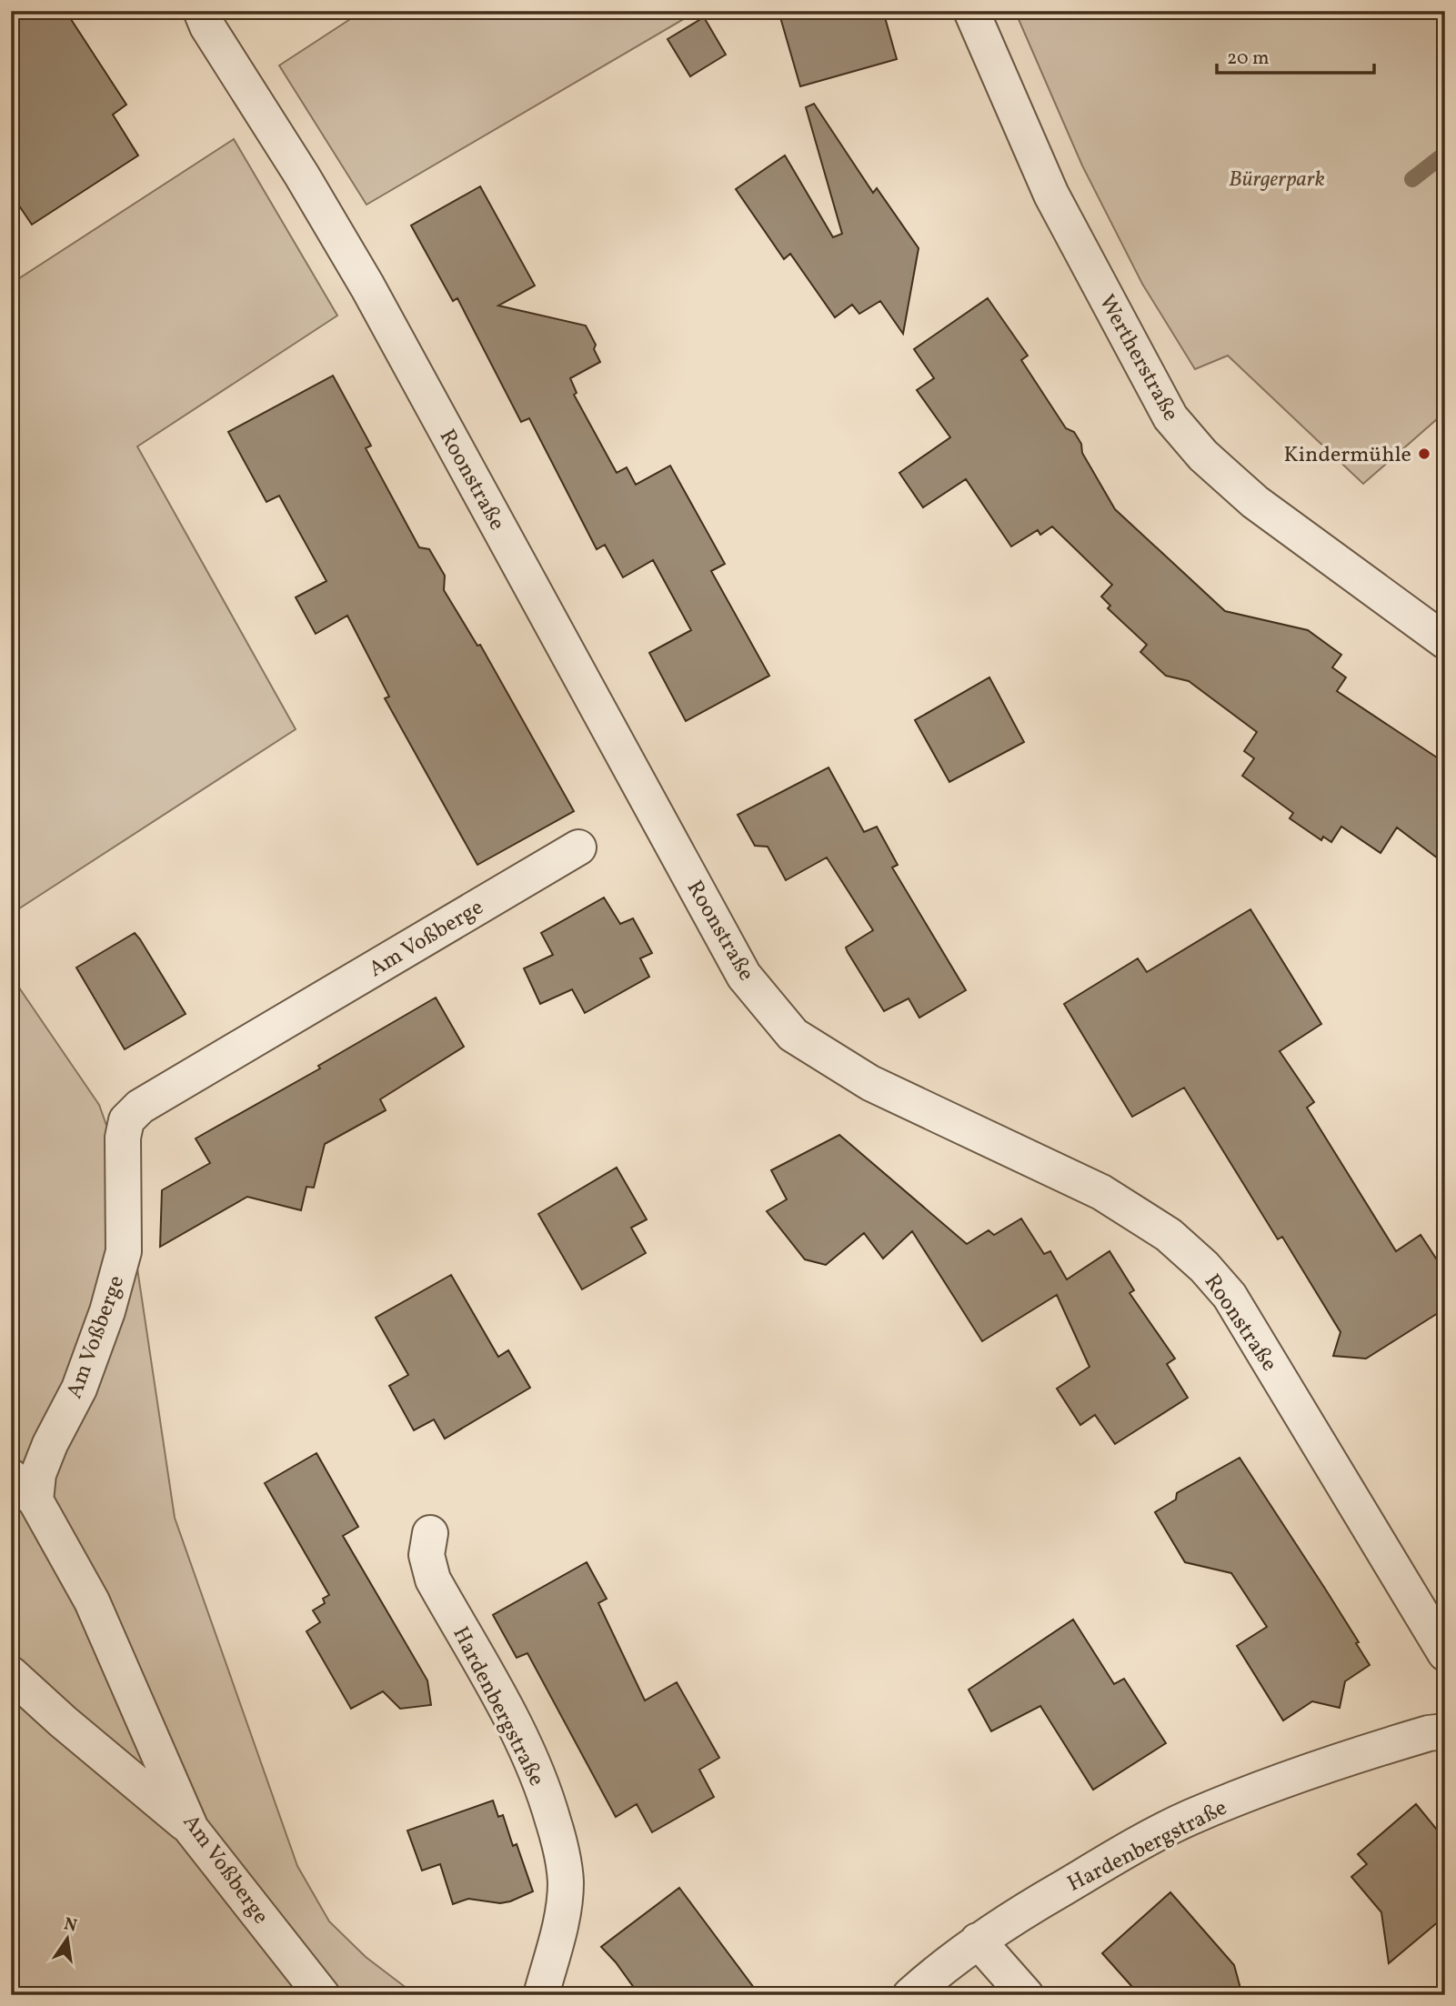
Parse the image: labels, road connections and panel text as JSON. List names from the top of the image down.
{
  "streets": {
    "street": [
      "Wertherstraße",
      "Roonstraße",
      "Am Voßberge",
      "Hardenbergstraße"
    ]
  },
  "parks": ["Bürgerpark"],
  "places": ["Kindermühle"],
  "scale_bar": "20 m",
  "north": "top"
}
